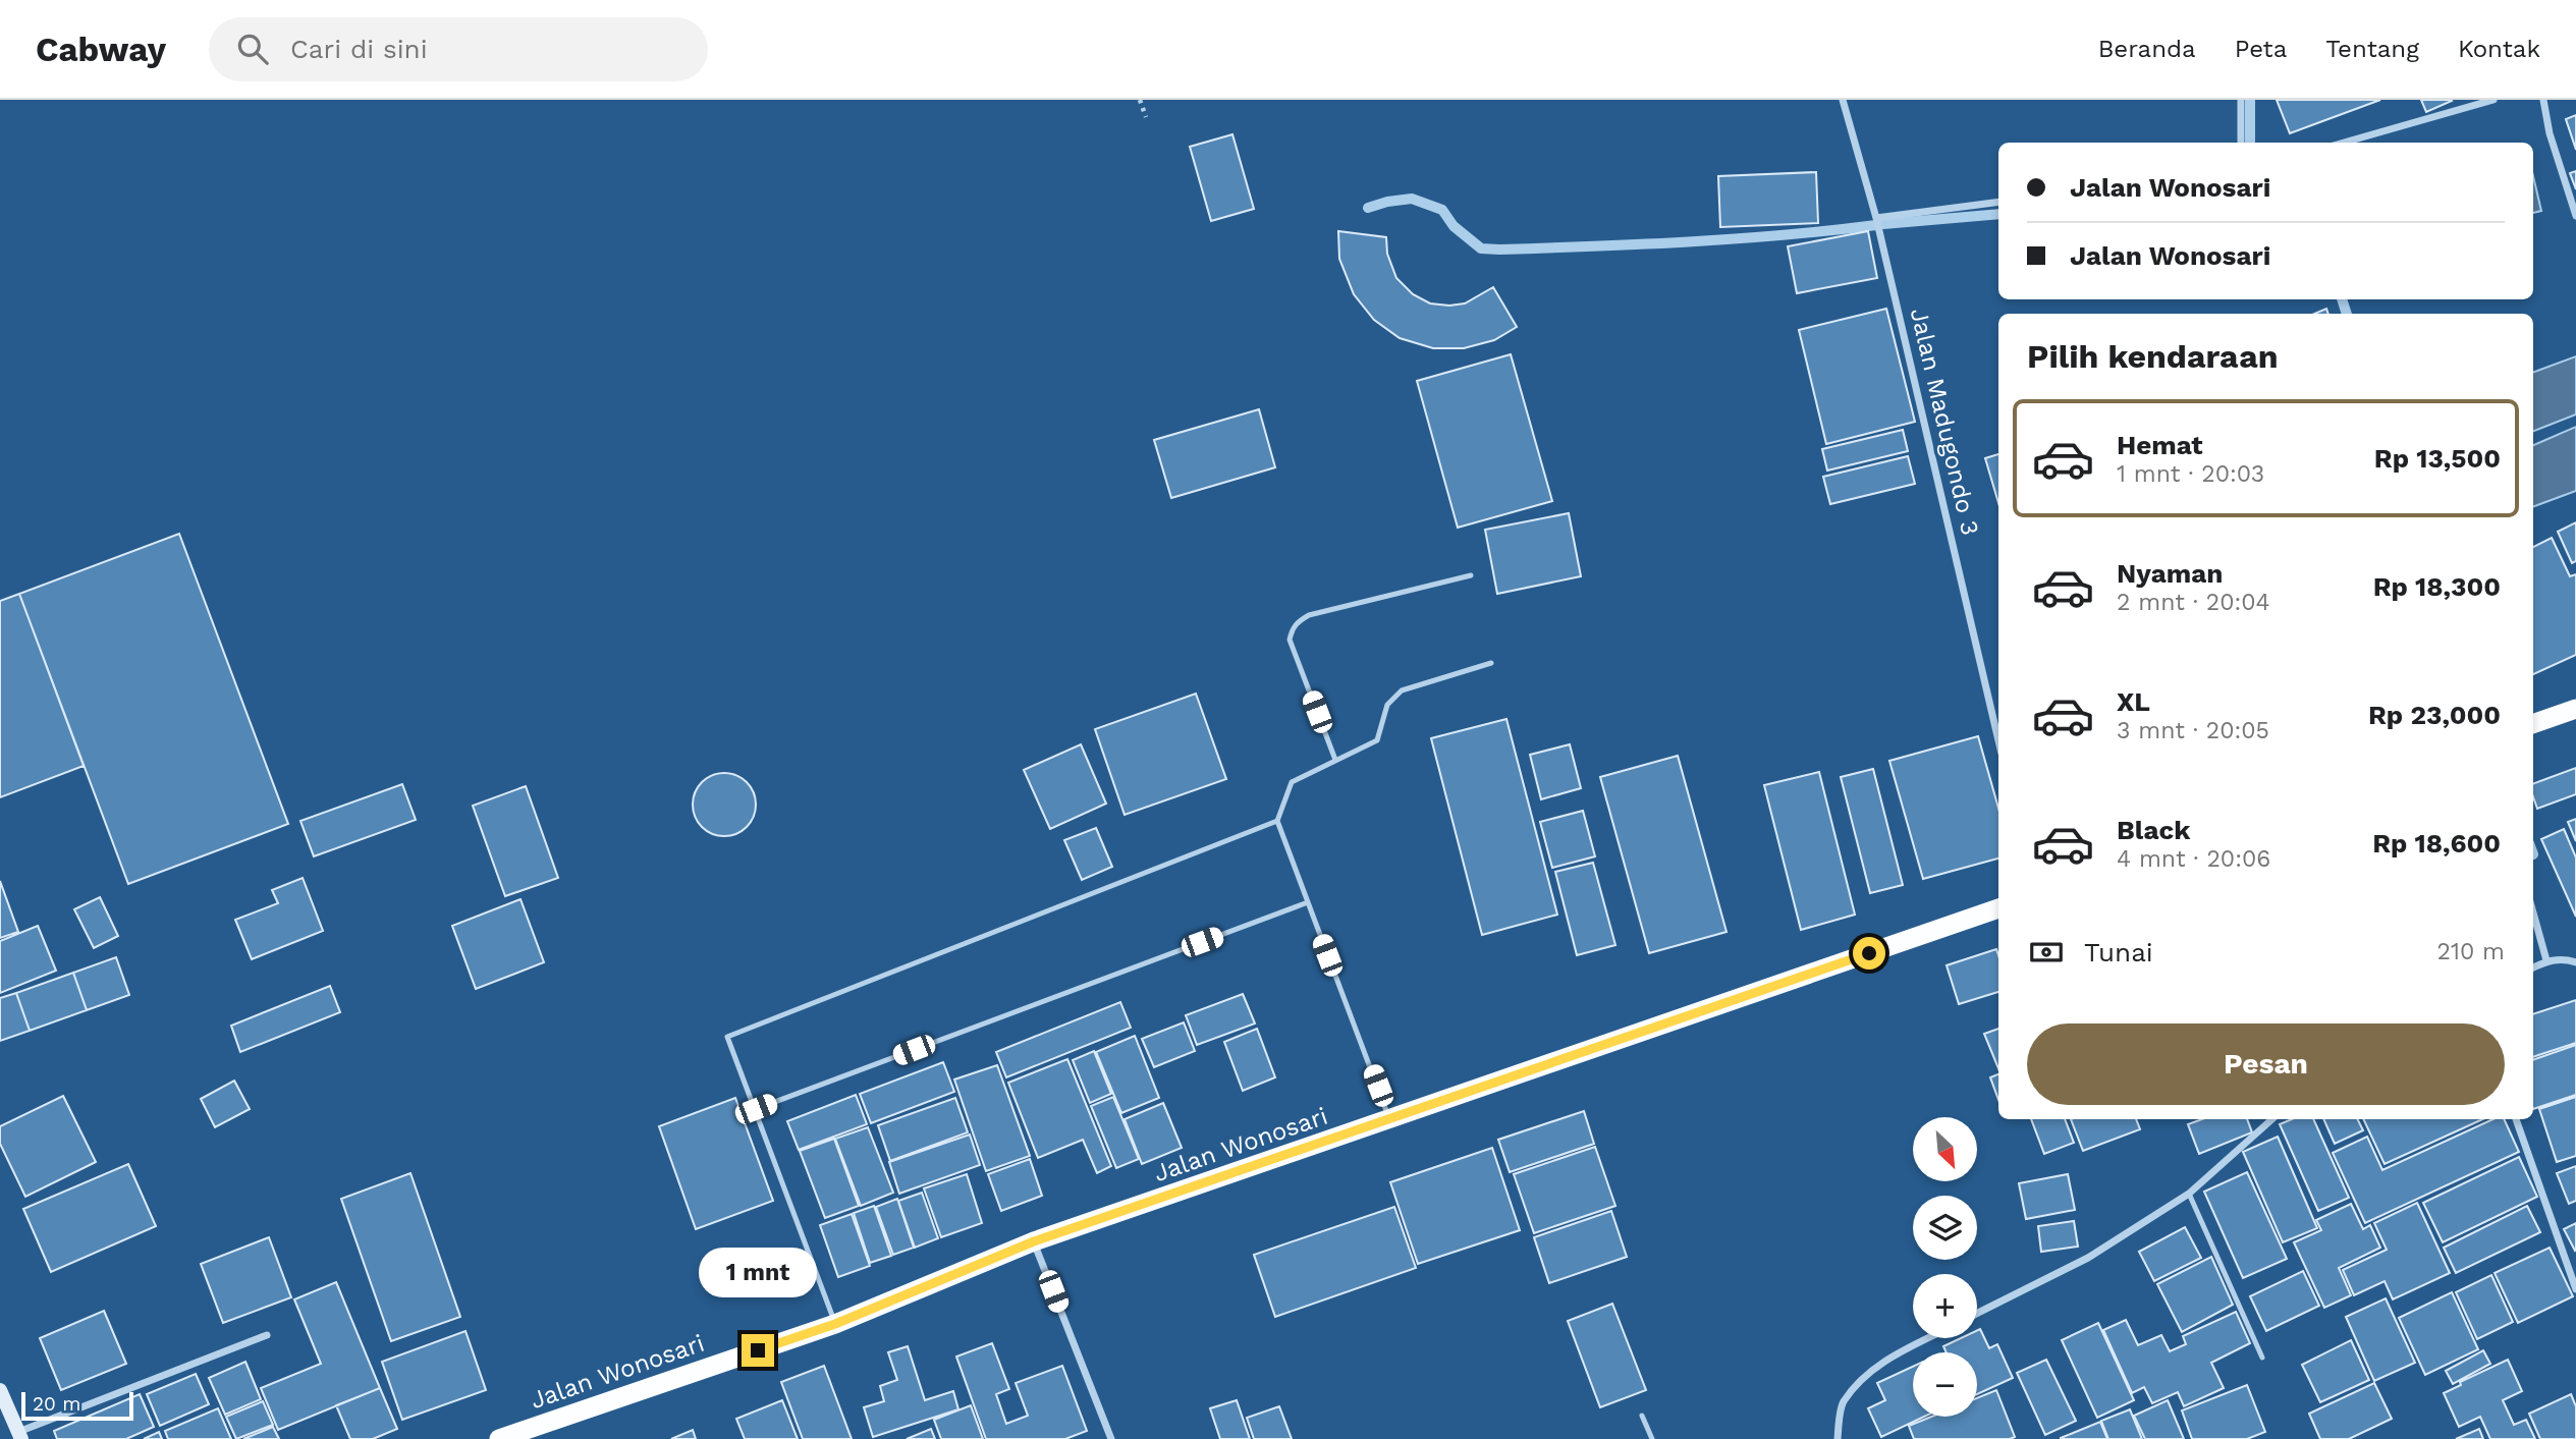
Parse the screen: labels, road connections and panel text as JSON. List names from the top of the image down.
{
  "streets": {
    "highway": ["Jalan Wonosari"],
    "street": ["Jalan Madugondo 3"]
  },
  "scale_bar": "20 m",
  "north": "bottom right",
  "page": {
    "header": "Cabway",
    "search": "Cari di sini",
    "nav": [
      "Beranda",
      "Peta",
      "Tentang",
      "Kontak"
    ],
    "banner": ["Jalan Wonosari", "Jalan Wonosari"],
    "heading": "Pilih kendaraan",
    "list": [
      {
        "name": "Hemat",
        "note": "1 mnt · 20:03",
        "value": "Rp 13,500"
      },
      {
        "name": "Nyaman",
        "note": "2 mnt · 20:04",
        "value": "Rp 18,300"
      },
      {
        "name": "XL",
        "note": "3 mnt · 20:05",
        "value": "Rp 23,000"
      },
      {
        "name": "Black",
        "note": "4 mnt · 20:06",
        "value": "Rp 18,600"
      }
    ],
    "pay": ["Tunai", "210 m"],
    "buttons": "Pesan",
    "map_buttons": ["+", "−"],
    "bubble": "1 mnt",
    "scale": "20 m"
  }
}
